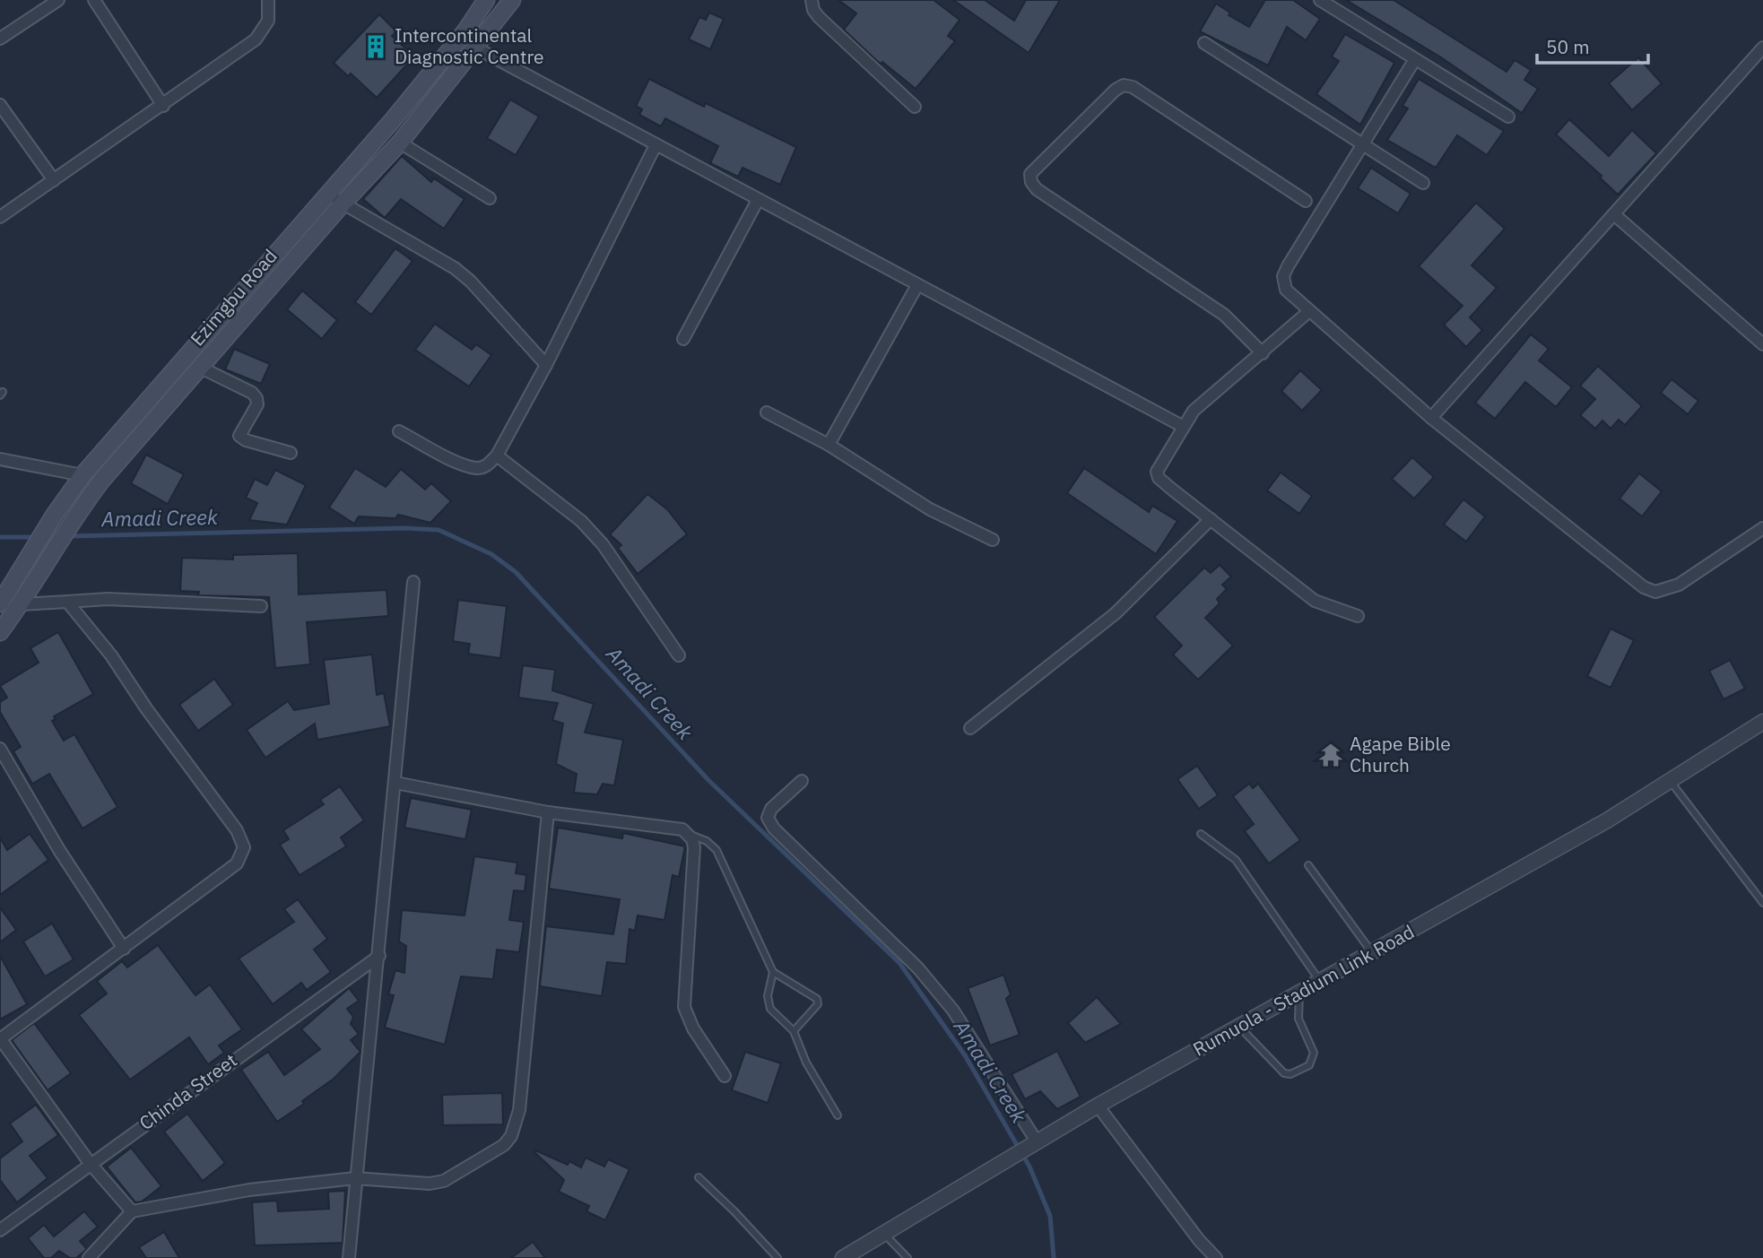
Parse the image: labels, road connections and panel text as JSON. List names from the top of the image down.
{
  "streets": {
    "main road": ["Ezimgbu Road"],
    "street": ["Rumuola - Stadium Link Road", "Chinda Street"]
  },
  "water": ["Amadi Creek"],
  "places": {
    "building": ["Intercontinental Diagnostic Centre"],
    "temple": ["Agape Bible Church"]
  },
  "scale_bar": "50 m"
}
